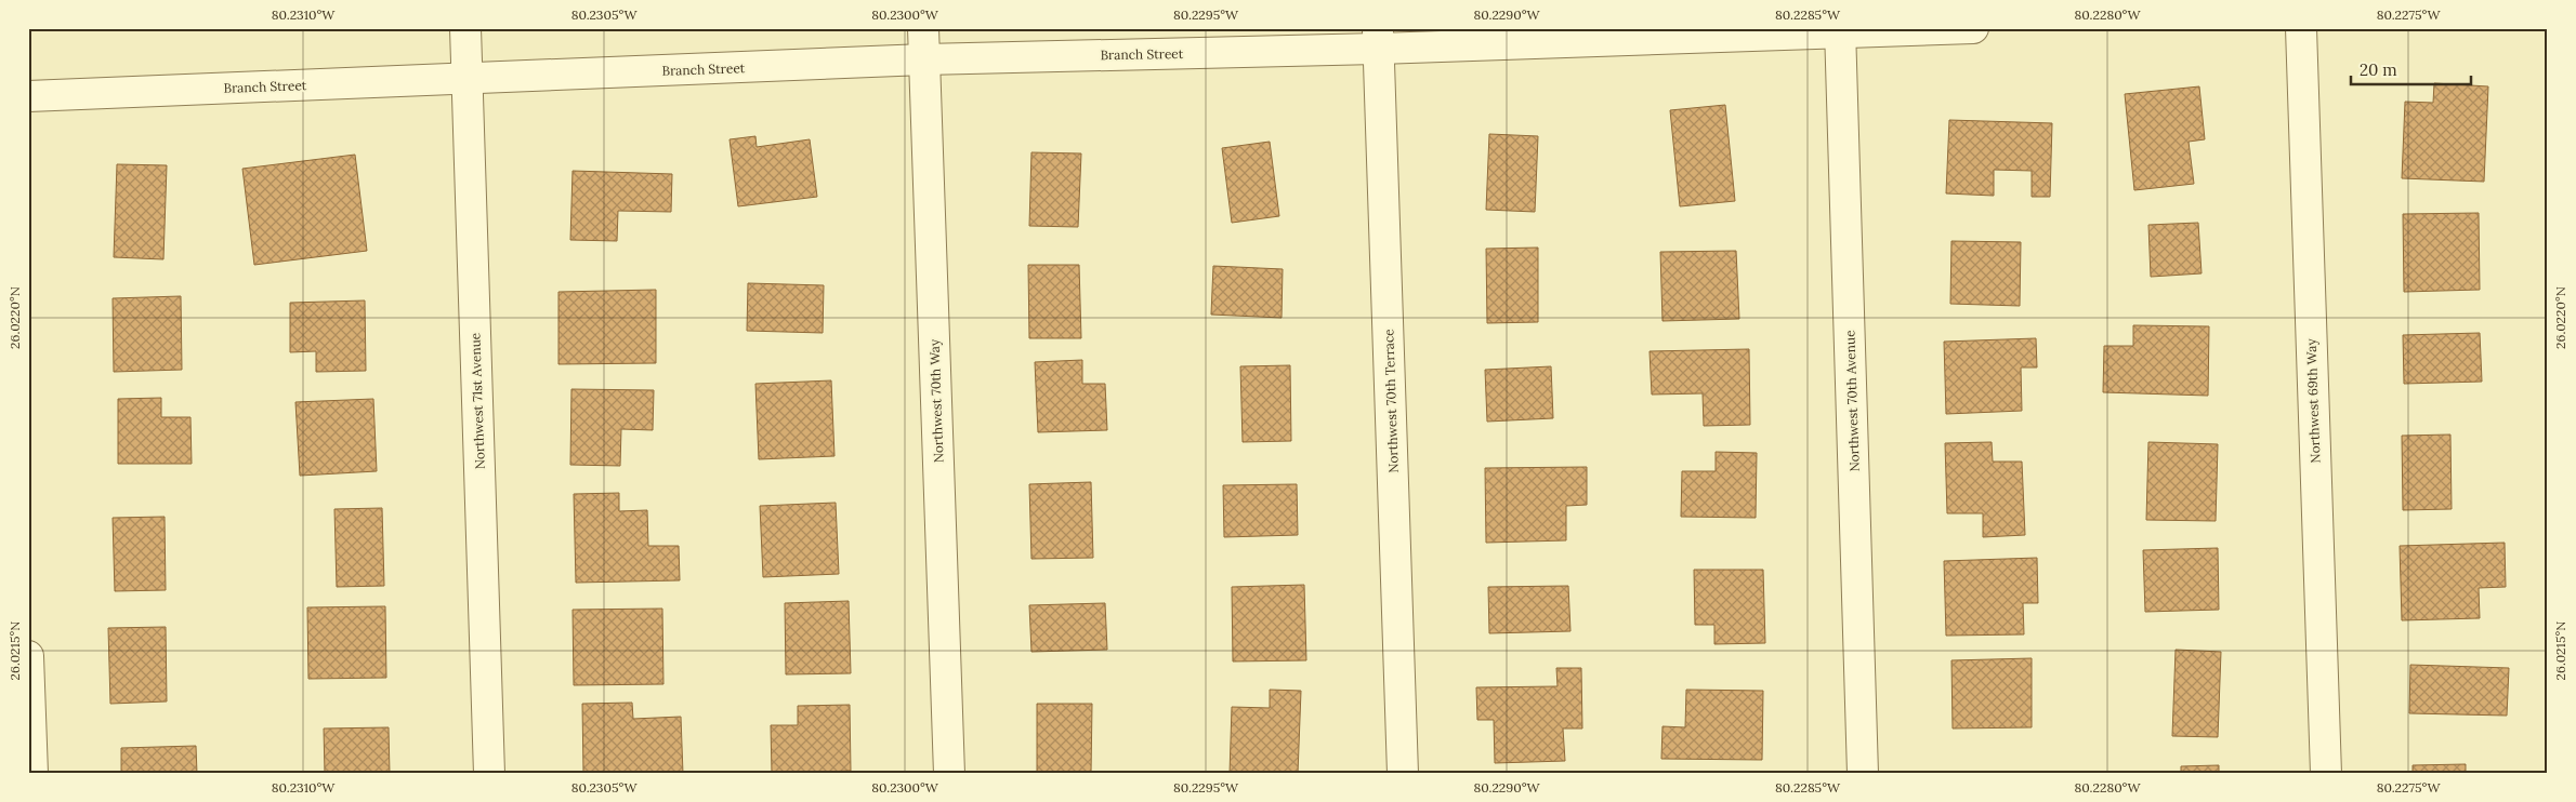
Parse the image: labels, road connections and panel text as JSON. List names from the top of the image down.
{
  "streets": {
    "street": [
      "Branch Street",
      "Northwest 71st Avenue",
      "Northwest 70th Way",
      "Northwest 70th Terrace",
      "Northwest 70th Avenue",
      "Northwest 69th Way"
    ]
  },
  "crossings": [
    ["Branch Street", "Northwest 71st Avenue"],
    ["Branch Street", "Northwest 70th Way"],
    ["Branch Street", "Northwest 70th Terrace"],
    ["Branch Street", "Northwest 70th Avenue"]
  ],
  "scale_bar": "20 m",
  "coordinates": [
    "80.2310°W",
    "80.2305°W",
    "80.2300°W",
    "80.2295°W",
    "80.2290°W",
    "80.2285°W",
    "80.2280°W",
    "80.2275°W",
    "26.0220°N",
    "26.0215°N"
  ]
}
